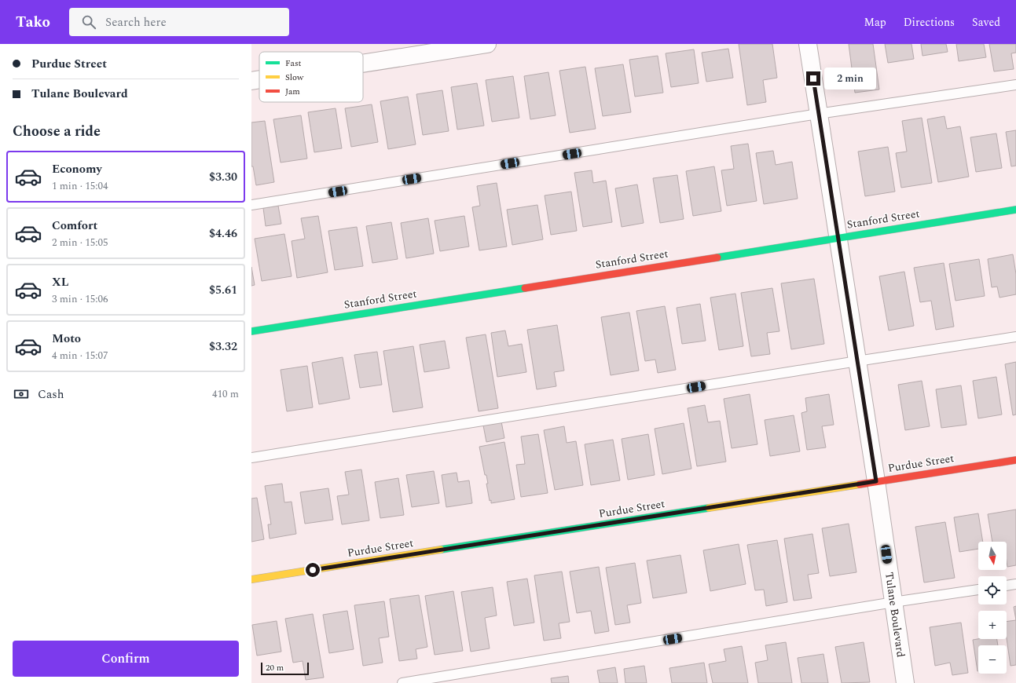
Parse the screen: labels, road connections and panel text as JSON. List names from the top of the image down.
{
  "streets": {
    "street": ["Stanford Street", "Purdue Street", "Tulane Boulevard"]
  },
  "crossings": [
    ["Stanford Street", "Tulane Boulevard"],
    ["Purdue Street", "Tulane Boulevard"]
  ],
  "legend": ["Fast", "Slow", "Jam"],
  "scale_bar": "20 m",
  "north": "bottom",
  "page": {
    "header": "Tako",
    "search": "Search here",
    "nav": ["Map", "Directions", "Saved"],
    "banner": ["Purdue Street", "Tulane Boulevard"],
    "bubble": "2 min",
    "heading": "Choose a ride",
    "list": [
      {
        "name": "Economy",
        "note": "1 min · 15:04",
        "value": "$3.30"
      },
      {
        "name": "Comfort",
        "note": "2 min · 15:05",
        "value": "$4.46"
      },
      {
        "name": "XL",
        "note": "3 min · 15:06",
        "value": "$5.61"
      },
      {
        "name": "Moto",
        "note": "4 min · 15:07",
        "value": "$3.32"
      }
    ],
    "pay": ["Cash", "410 m"],
    "map_buttons": ["+", "−"],
    "buttons": "Confirm",
    "scale": "20 m"
  }
}
